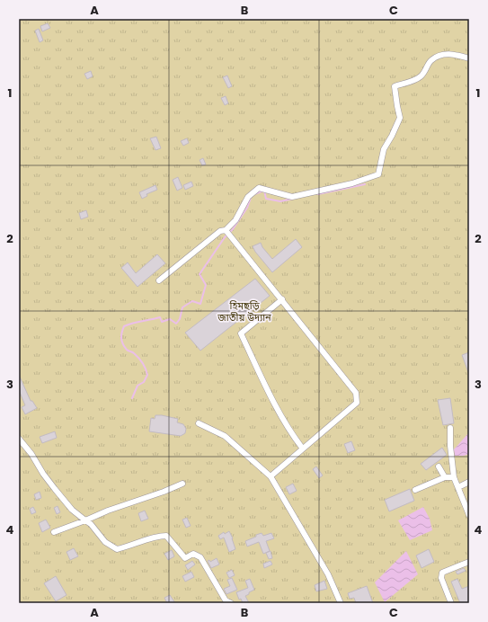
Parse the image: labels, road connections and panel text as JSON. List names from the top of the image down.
{
  "parks": ["হিমছড়ি জাতীয় উদ্যান"],
  "grid": {
    "columns": ["A", "B", "C"],
    "rows": [
      "1",
      "2",
      "3",
      "4"
    ]
  }
}
